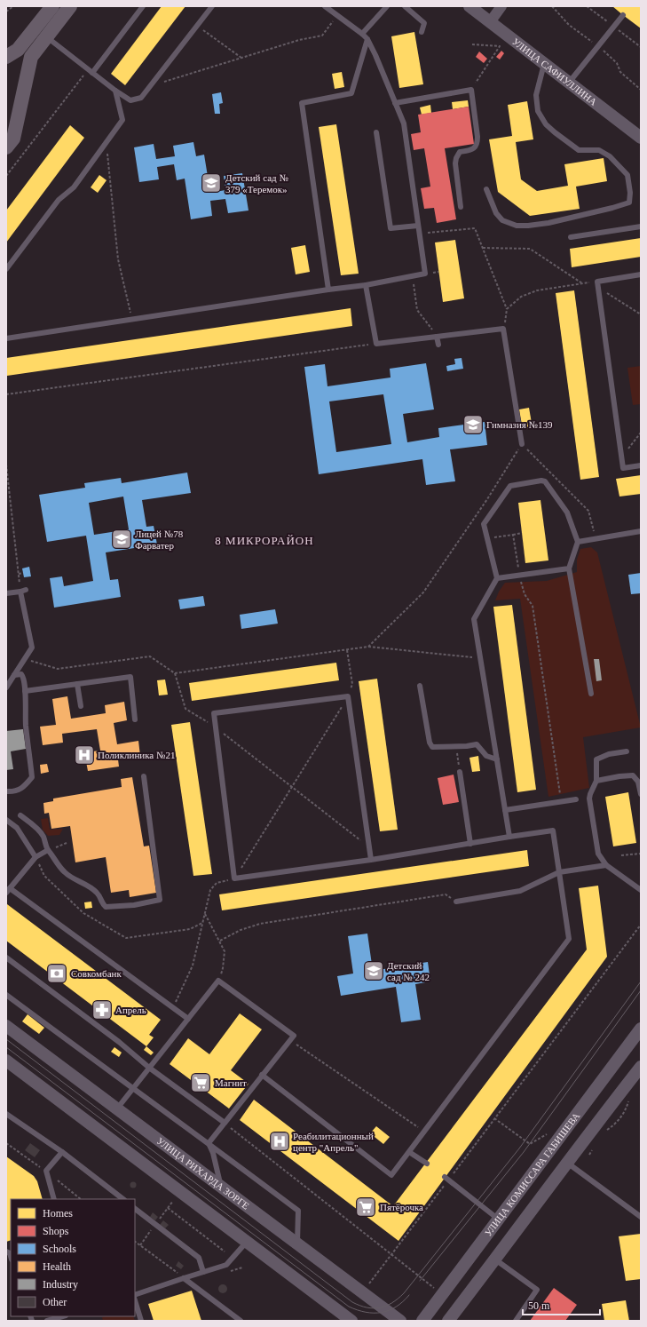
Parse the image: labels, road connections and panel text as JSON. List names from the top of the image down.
{
  "streets": {
    "street": ["УЛИЦА САФИУЛЛИНА", "УЛИЦА РИХАРДА ЗОРГЕ", "УЛИЦА КОМИССАРА ГАБИШЕВА"]
  },
  "districts": ["8 МИКРОРАЙОН"],
  "places": {
    "school or university": [
      "Детский сад № 379 «Теремок»",
      "Гимназия №139",
      "Лицей №78 Фарватер",
      "Детский сад № 242"
    ],
    "hospital": ["Поликлиника №21", "Реабилитационный центр \"Апрель\""],
    "bank": ["Совкомбанк"],
    "pharmacy": ["Апрель"],
    "supermarket": ["Магнит", "Пятёрочка"]
  },
  "legend": [
    "Homes",
    "Shops",
    "Schools",
    "Health",
    "Industry",
    "Other"
  ],
  "scale_bar": "50 m"
}
